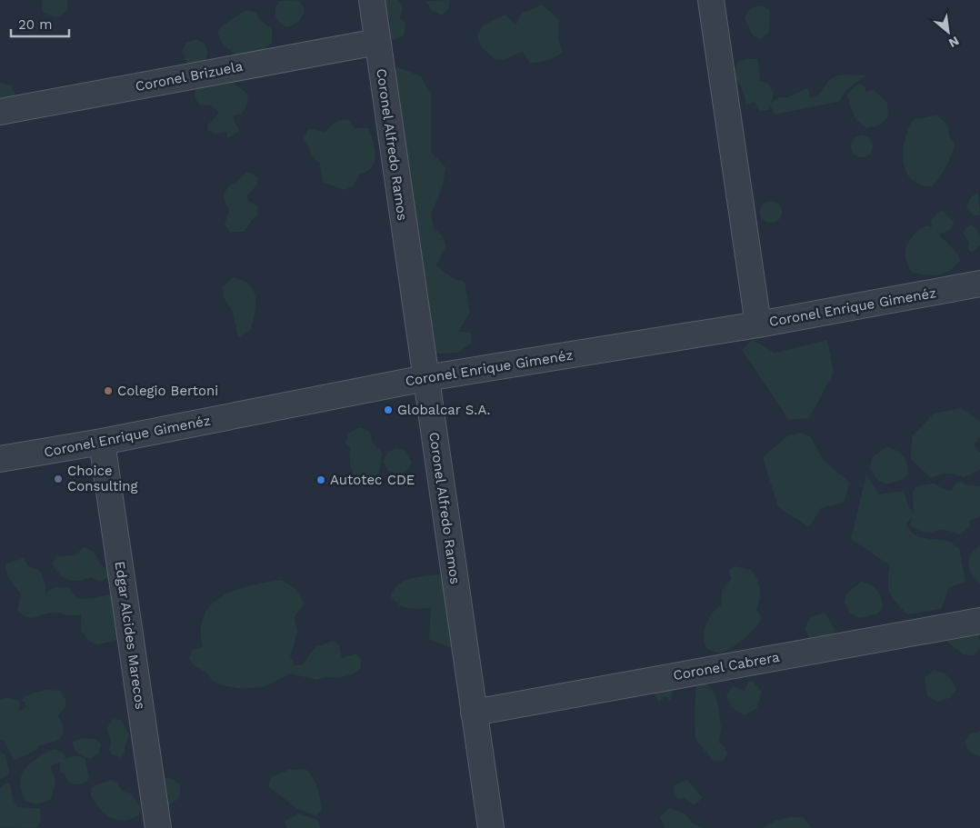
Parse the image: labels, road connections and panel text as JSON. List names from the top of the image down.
{
  "streets": {
    "street": [
      "Coronel Brizuela",
      "Coronel Alfredo Ramos",
      "Coronel Enrique Gimenéz",
      "Edgar Alcides Marecos",
      "Coronel Cabrera"
    ]
  },
  "crossings": [
    ["Coronel Brizuela", "Coronel Alfredo Ramos"],
    ["Coronel Alfredo Ramos", "Coronel Enrique Gimenéz"],
    ["Coronel Alfredo Ramos", "Coronel Cabrera"],
    ["Coronel Enrique Gimenéz", "Edgar Alcides Marecos"]
  ],
  "places": [
    "Colegio Bertoni",
    "Globalcar S.A.",
    "Choice Consulting",
    "Autotec CDE"
  ],
  "scale_bar": "20 m",
  "north": "bottom right"
}
